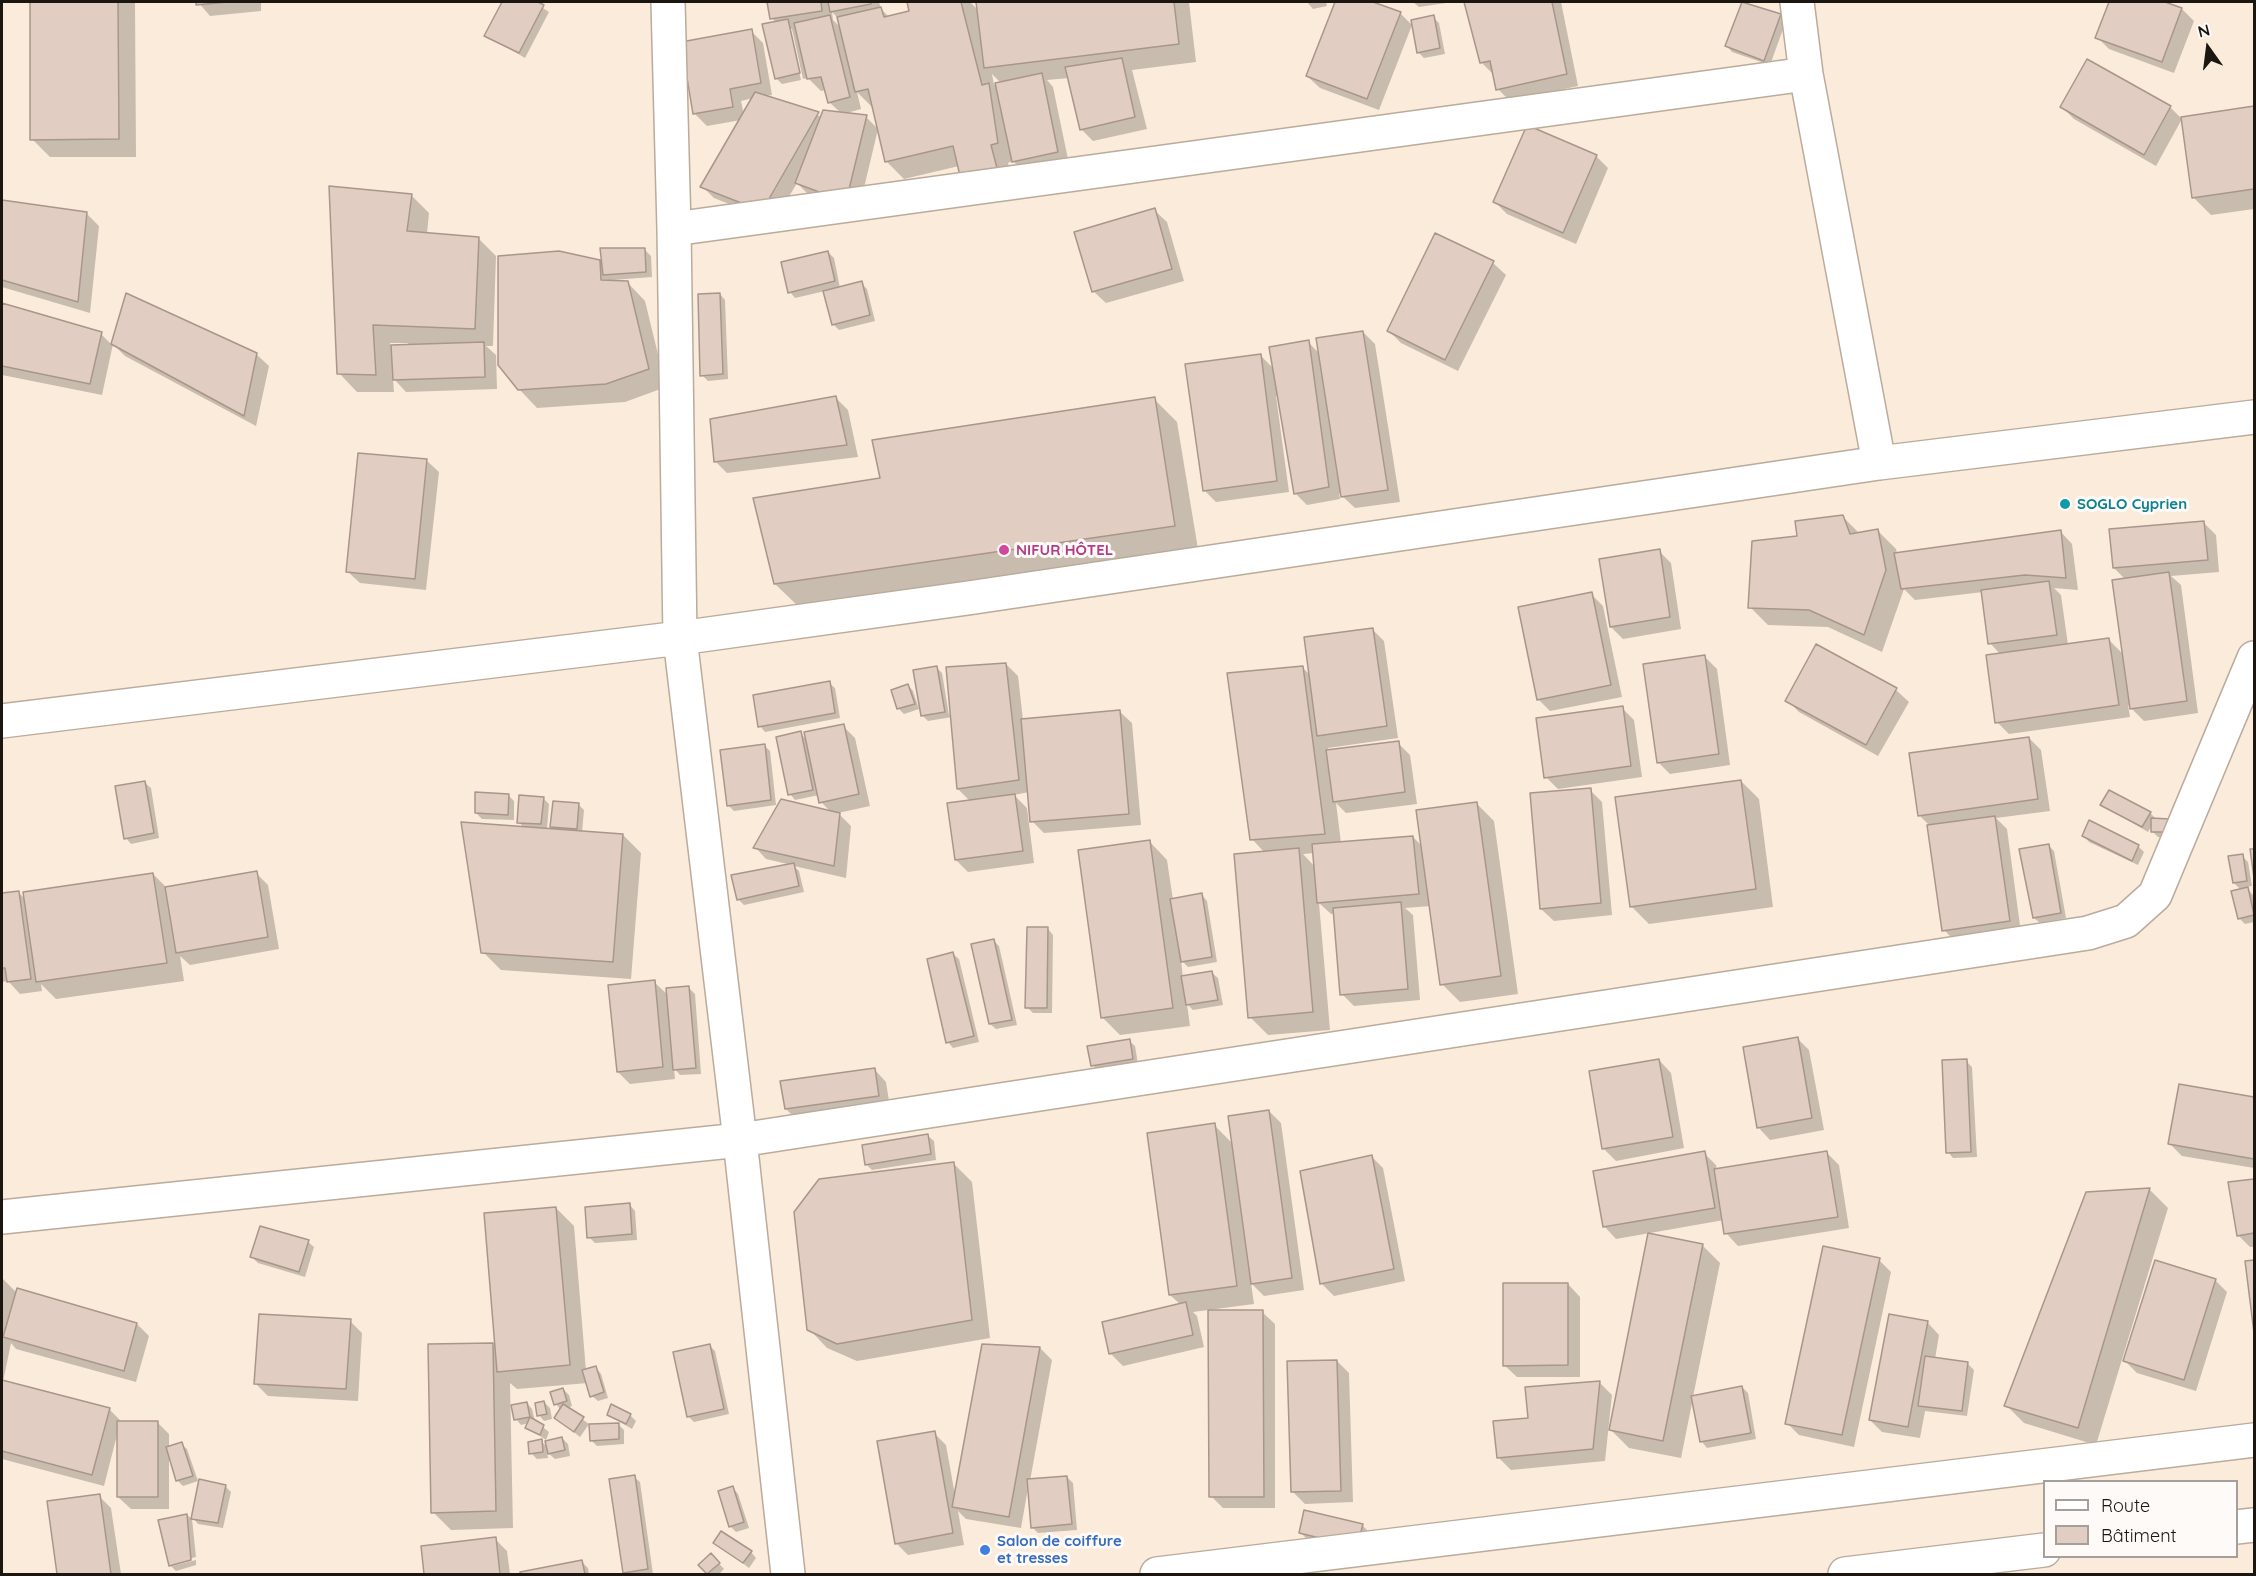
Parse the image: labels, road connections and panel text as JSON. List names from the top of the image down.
{
  "places": ["SOGLO Cyprien", "NIFUR HÔTEL", "Salon de coiffure et tresses"],
  "legend": ["Route", "Bâtiment"],
  "north": "top"
}
